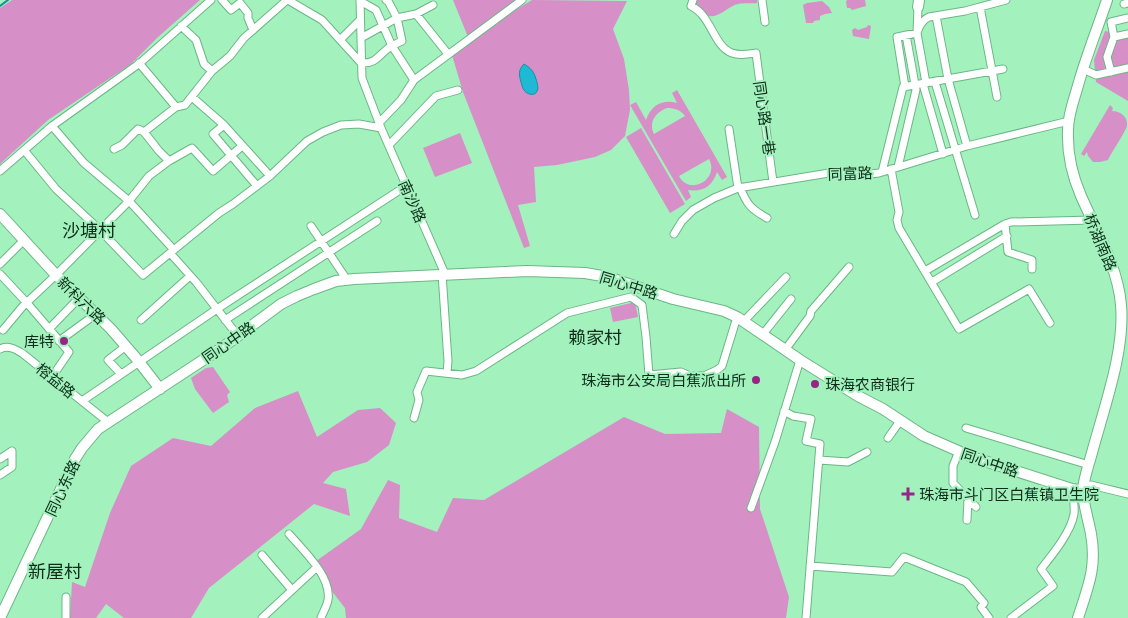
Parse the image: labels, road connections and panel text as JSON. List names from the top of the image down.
{
  "streets": {
    "street": [
      "同心路一巷",
      "同富路",
      "南沙路",
      "桥湖南路",
      "同心中路",
      "新科六路",
      "榕益路",
      "同心东路"
    ]
  },
  "crossings": [
    ["同心路一巷", "同富路"],
    ["同富路", "桥湖南路"],
    ["南沙路", "同心中路"],
    ["桥湖南路", "同心中路"],
    ["同心中路", "新科六路"],
    ["同心中路", "同心东路"],
    ["新科六路", "同心东路"],
    ["榕益路", "同心东路"]
  ],
  "districts": ["沙塘村", "赖家村", "新屋村"],
  "places": {
    "other": ["库特", "珠海市公安局白蕉派出所", "珠海农商银行"],
    "health": ["珠海市斗门区白蕉镇卫生院"]
  }
}
